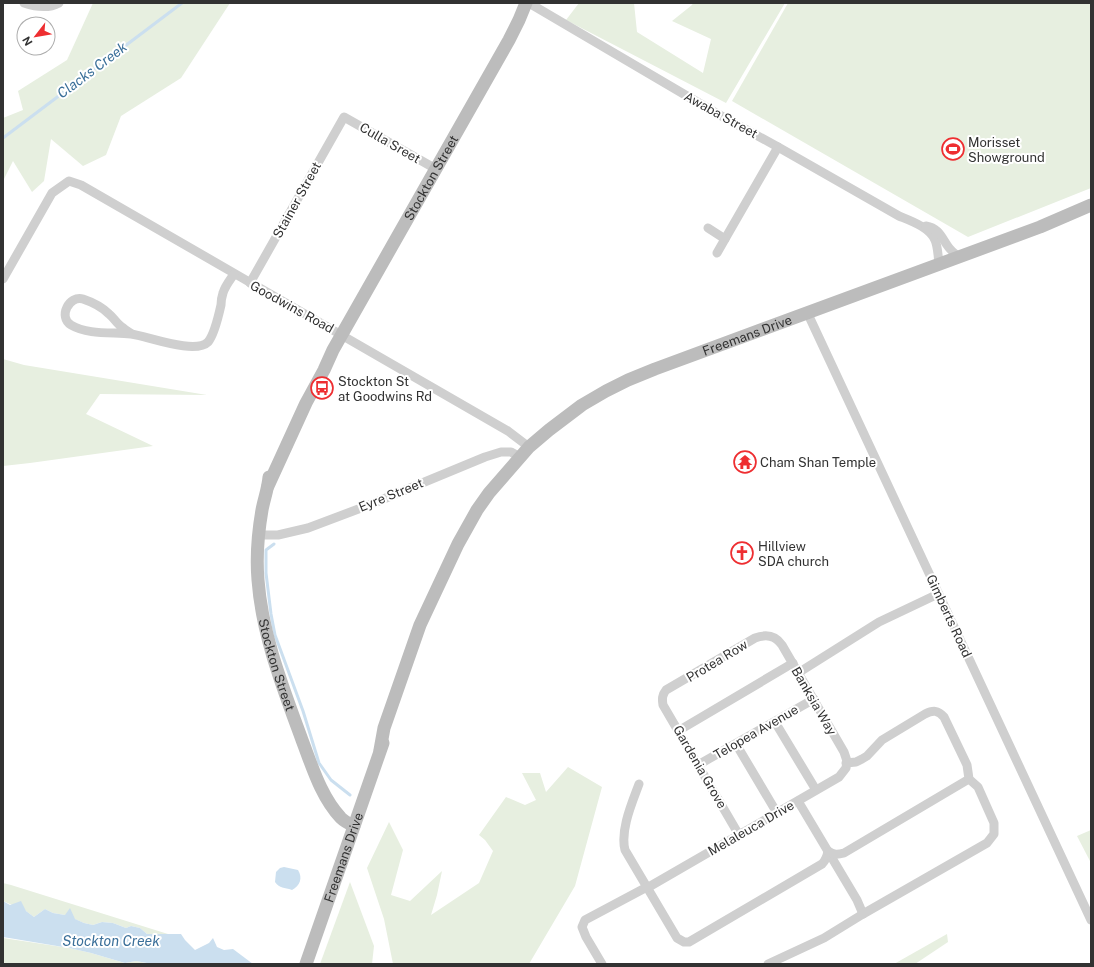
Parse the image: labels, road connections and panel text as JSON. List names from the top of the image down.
{
  "streets": {
    "main road": ["Stockton Street", "Freemans Drive"],
    "street": [
      "Awaba Street",
      "Culla Sreet",
      "Stainer Street",
      "Goodwins Road",
      "Eyre Street",
      "Gimberts Road",
      "Protea Row",
      "Banksia Way",
      "Telopea Avenue",
      "Gardenia Grove",
      "Melaleuca Drive"
    ]
  },
  "crossings": [
    ["Awaba Street", "Stockton Street"],
    ["Awaba Street", "Freemans Drive"],
    ["Culla Sreet", "Stockton Street"],
    ["Culla Sreet", "Stainer Street"],
    ["Stockton Street", "Goodwins Road"],
    ["Stockton Street", "Freemans Drive"],
    ["Stockton Street", "Eyre Street"],
    ["Stainer Street", "Goodwins Road"],
    ["Goodwins Road", "Freemans Drive"],
    ["Freemans Drive", "Eyre Street"],
    ["Freemans Drive", "Gimberts Road"],
    ["Protea Row", "Banksia Way"],
    ["Protea Row", "Gardenia Grove"],
    ["Banksia Way", "Telopea Avenue"],
    ["Banksia Way", "Melaleuca Drive"],
    ["Telopea Avenue", "Gardenia Grove"],
    ["Gardenia Grove", "Melaleuca Drive"]
  ],
  "water": ["Clacks Creek", "Stockton Creek"],
  "places": {
    "sports": ["Morisset Showground"],
    "bus stop": ["Stockton St at Goodwins Rd"],
    "temple": ["Cham Shan Temple"],
    "church": ["Hillview SDA church"]
  },
  "north": "bottom left"
}
